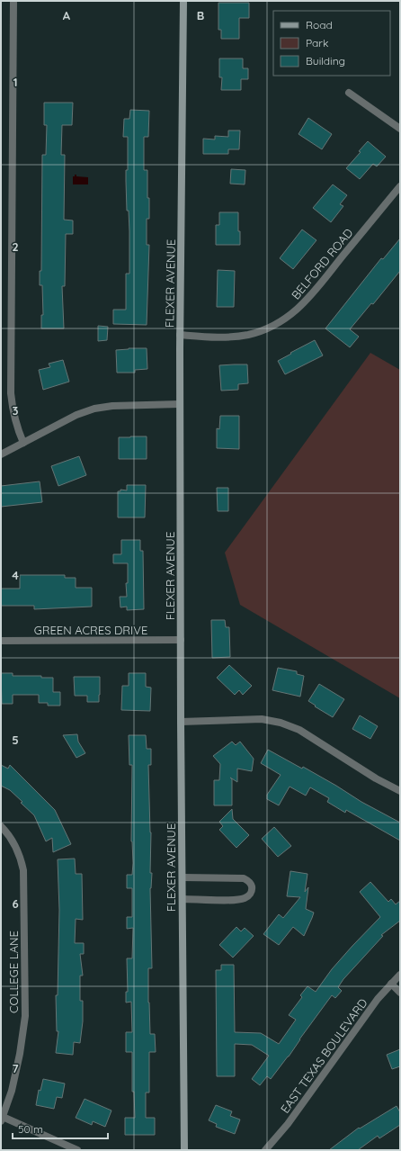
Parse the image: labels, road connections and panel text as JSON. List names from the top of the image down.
{
  "streets": {
    "street": [
      "BELFORD ROAD",
      "FLEXER AVENUE",
      "GREEN ACRES DRIVE",
      "COLLEGE LANE",
      "EAST TEXAS BOULEVARD"
    ]
  },
  "crossings": [
    ["BELFORD ROAD", "FLEXER AVENUE"],
    ["FLEXER AVENUE", "GREEN ACRES DRIVE"]
  ],
  "legend": ["Road", "Park", "Building"],
  "scale_bar": "50 m",
  "grid": {
    "columns": ["A", "B"],
    "rows": [
      "1",
      "2",
      "3",
      "4",
      "5",
      "6",
      "7"
    ]
  }
}
